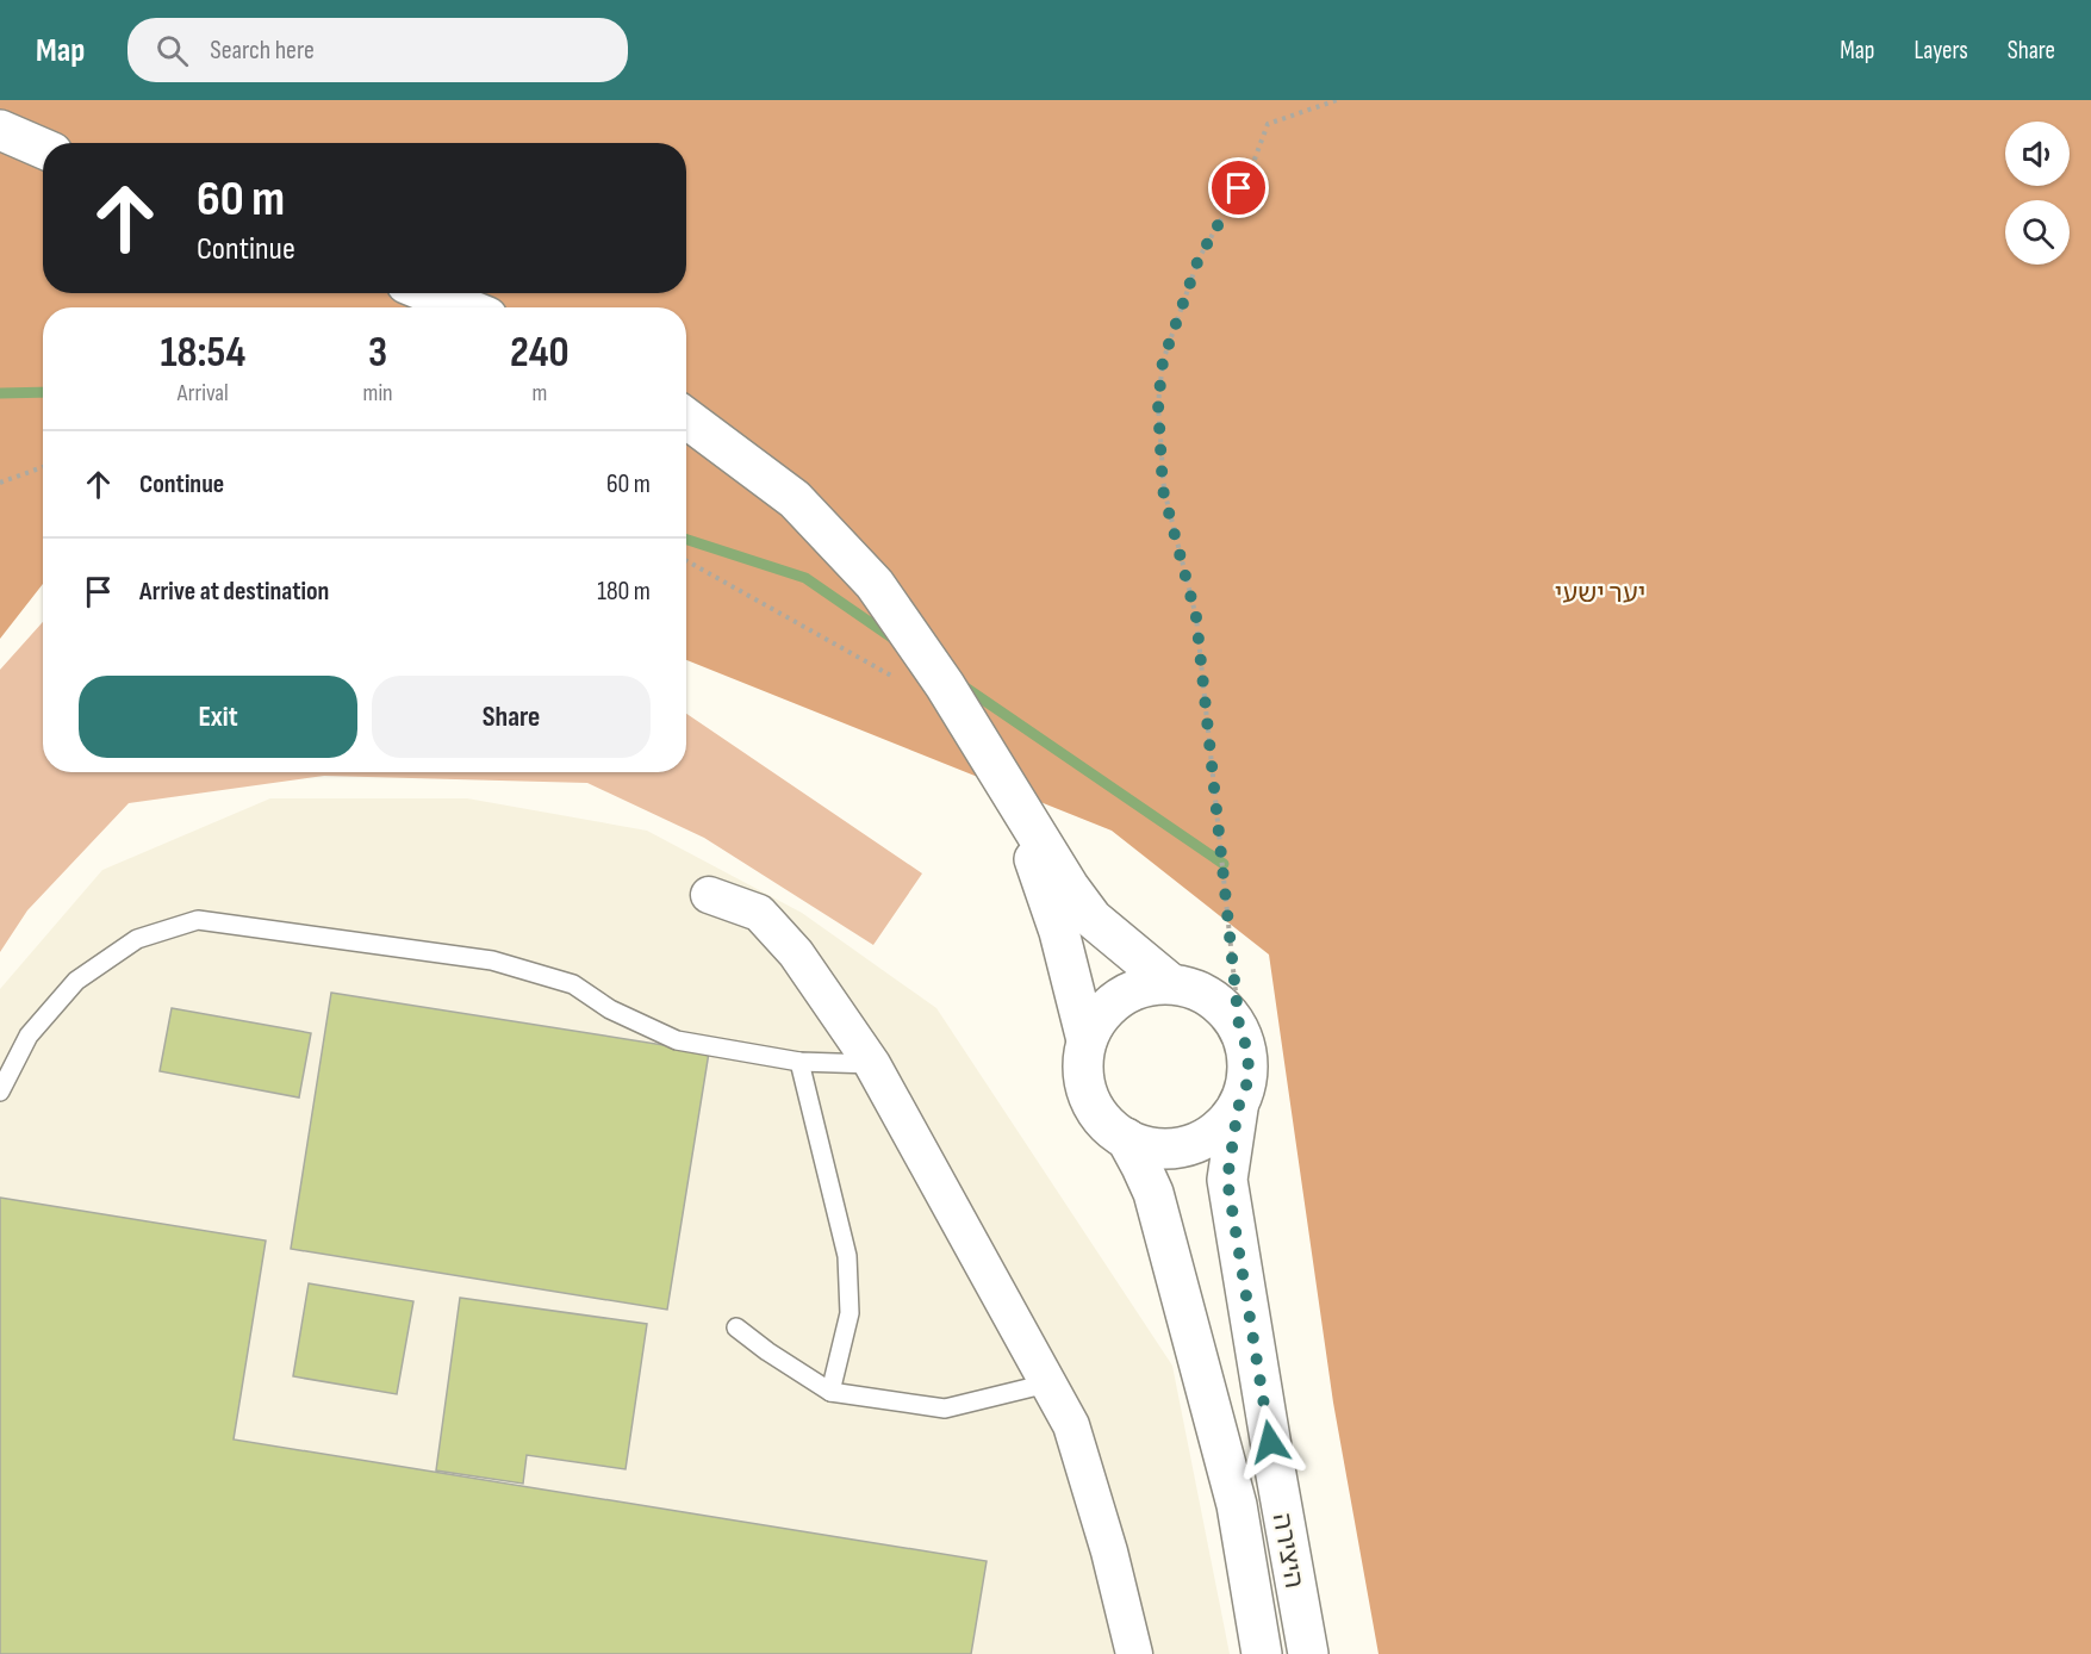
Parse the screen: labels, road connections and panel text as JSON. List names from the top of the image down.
{
  "streets": {
    "street": ["היצירה"]
  },
  "parks": ["יער ישעי"],
  "page": {
    "header": "Map",
    "search": "Search here",
    "nav": ["Map", "Layers", "Share"],
    "turn": ["60 m", "Continue"],
    "eta": [
      "18:54",
      "Arrival",
      "3",
      "min",
      "240",
      "m"
    ],
    "list": [
      {
        "name": "Continue",
        "value": "60 m"
      },
      {
        "name": "Arrive at destination",
        "value": "180 m"
      }
    ],
    "buttons": ["Exit", "Share"]
  }
}
